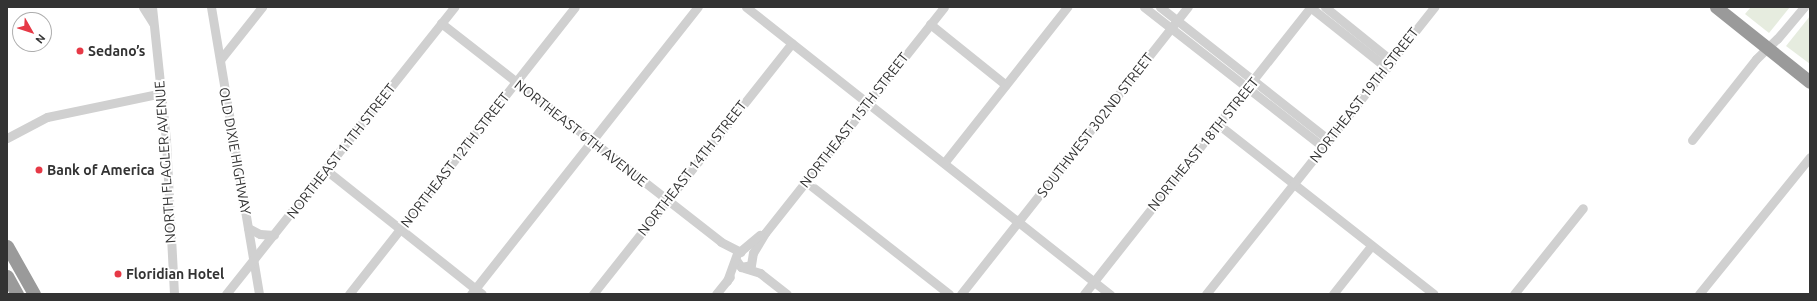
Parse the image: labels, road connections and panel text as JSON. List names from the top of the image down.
{
  "streets": {
    "street": [
      "NORTHEAST 19TH STREET",
      "NORTHEAST 15TH STREET",
      "SOUTHWEST 302ND STREET",
      "NORTHEAST 6TH AVENUE",
      "NORTHEAST 18TH STREET",
      "OLD DIXIE HIGHWAY",
      "NORTHEAST 11TH STREET",
      "NORTHEAST 12TH STREET",
      "NORTH FLAGLER AVENUE",
      "NORTHEAST 14TH STREET"
    ]
  },
  "crossings": [
    ["NORTHEAST 15TH STREET", "NORTHEAST 6TH AVENUE"],
    ["NORTHEAST 6TH AVENUE", "NORTHEAST 11TH STREET"],
    ["NORTHEAST 6TH AVENUE", "NORTHEAST 12TH STREET"],
    ["NORTHEAST 6TH AVENUE", "NORTHEAST 14TH STREET"],
    ["OLD DIXIE HIGHWAY", "NORTHEAST 11TH STREET"]
  ],
  "places": ["Sedano’s", "Bank of America", "Floridian Hotel"],
  "north": "bottom right"
}
